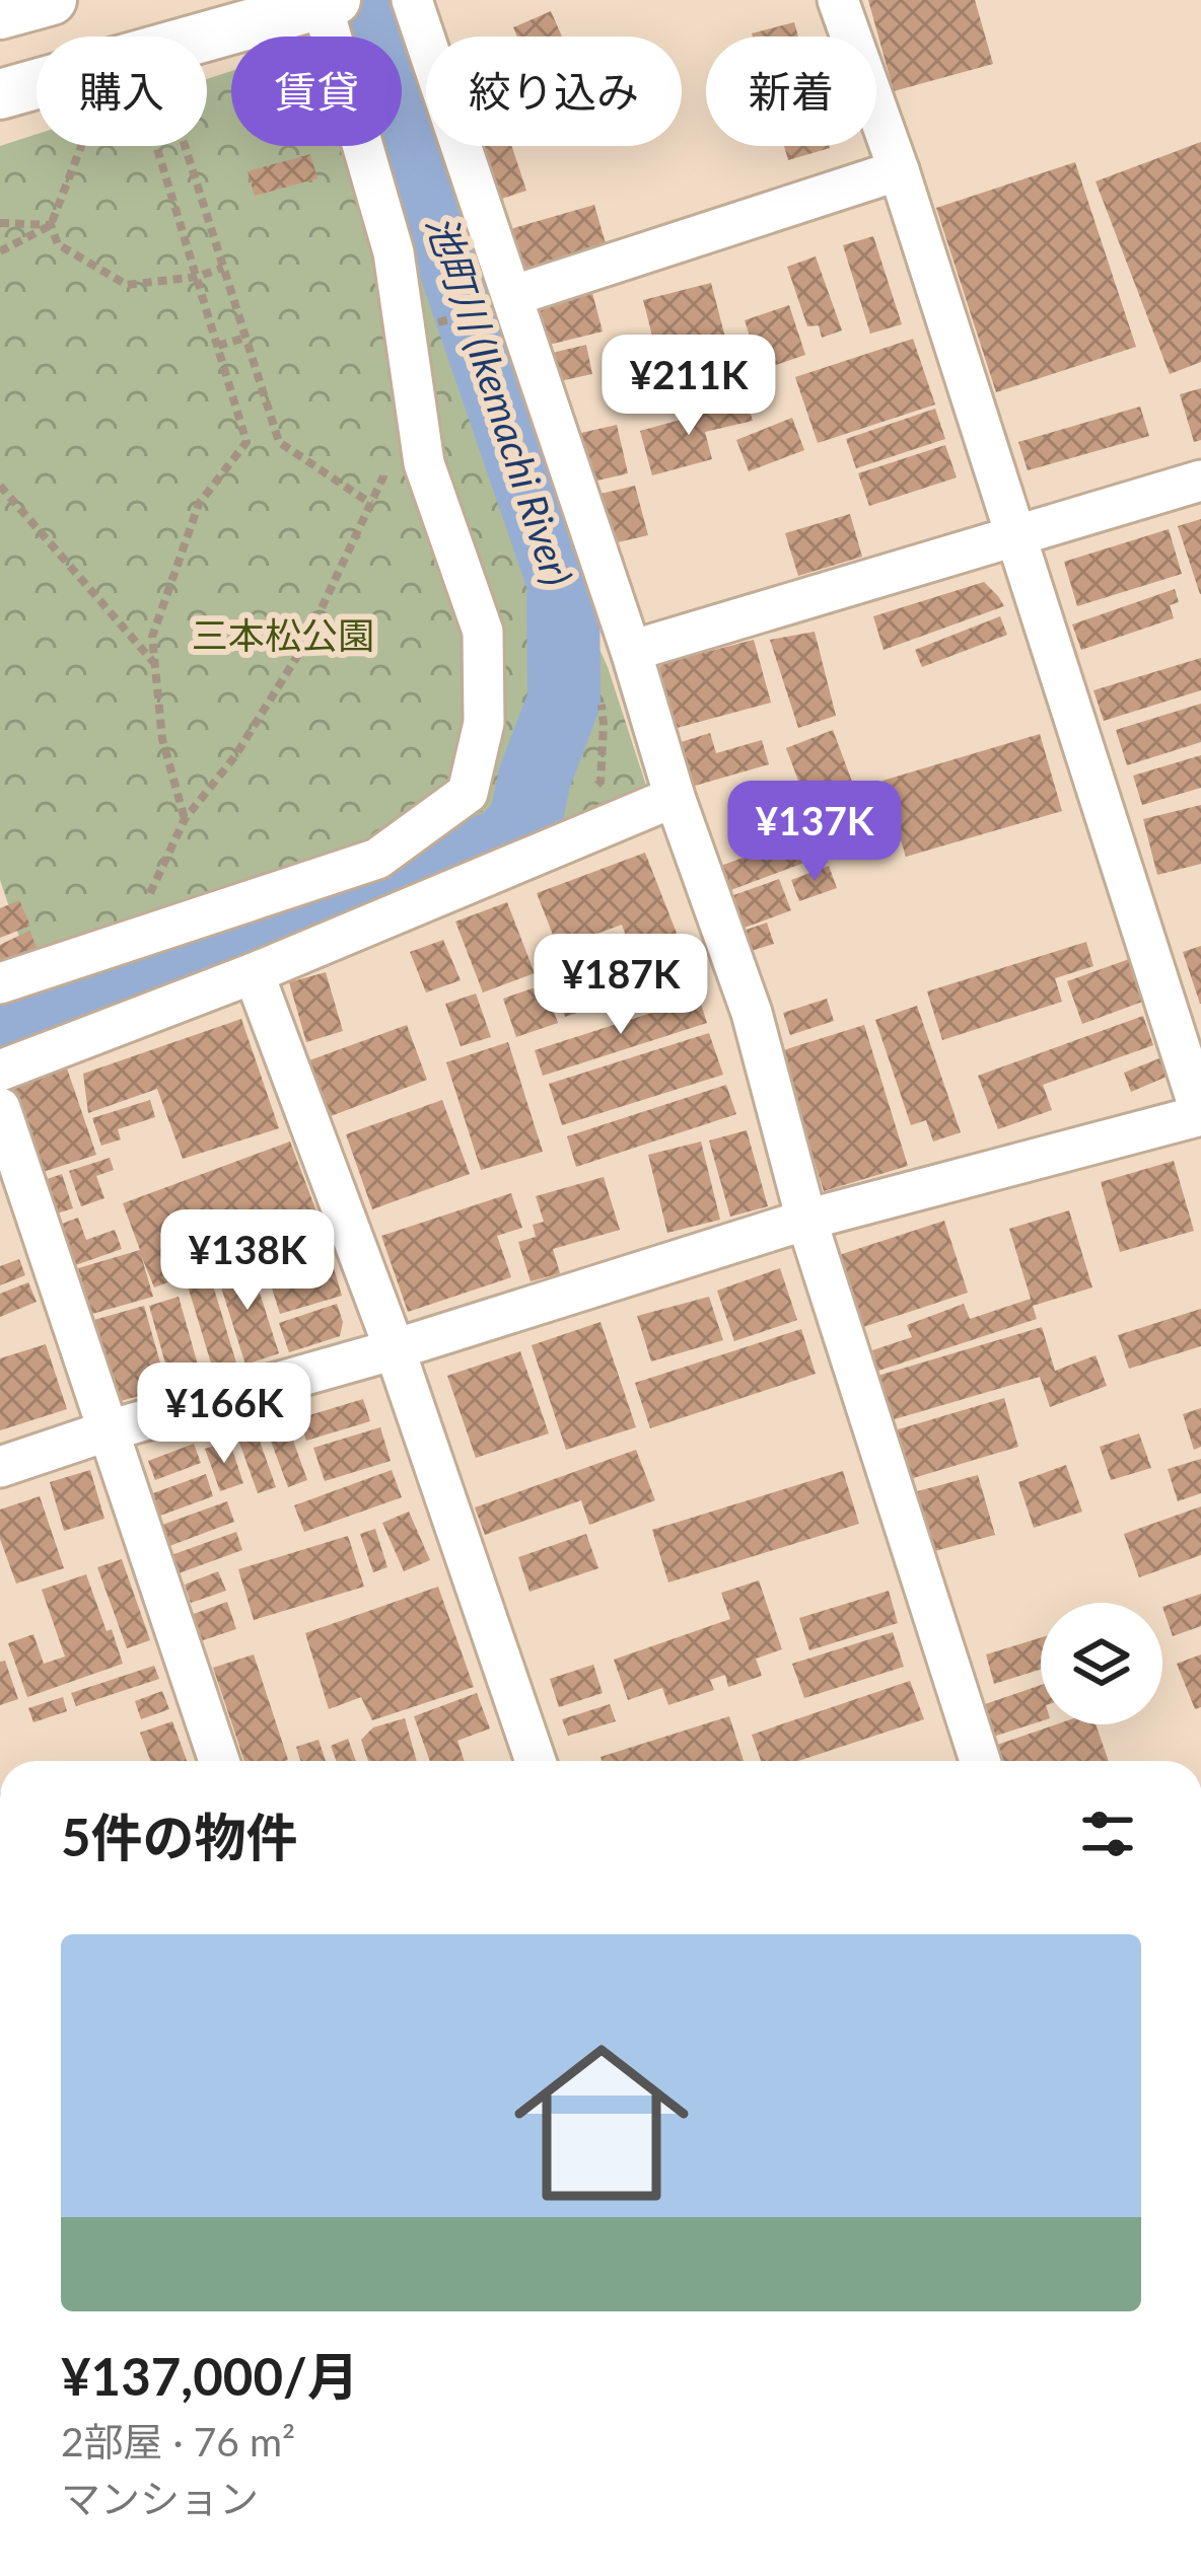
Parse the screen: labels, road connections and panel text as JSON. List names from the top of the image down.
{
  "water": ["池町川 (Ikemachi River)"],
  "parks": ["三本松公園"],
  "page": {
    "chip": [
      "購入",
      "賃貸",
      "絞り込み",
      "新着"
    ],
    "price": [
      "¥211K",
      "¥137K",
      "¥187K",
      "¥138K",
      "¥166K"
    ],
    "heading": "5件の物件",
    "list": [
      {
        "name": "¥137,000/月",
        "note": "2部屋 · 76 m² · マンション"
      }
    ]
  }
}
